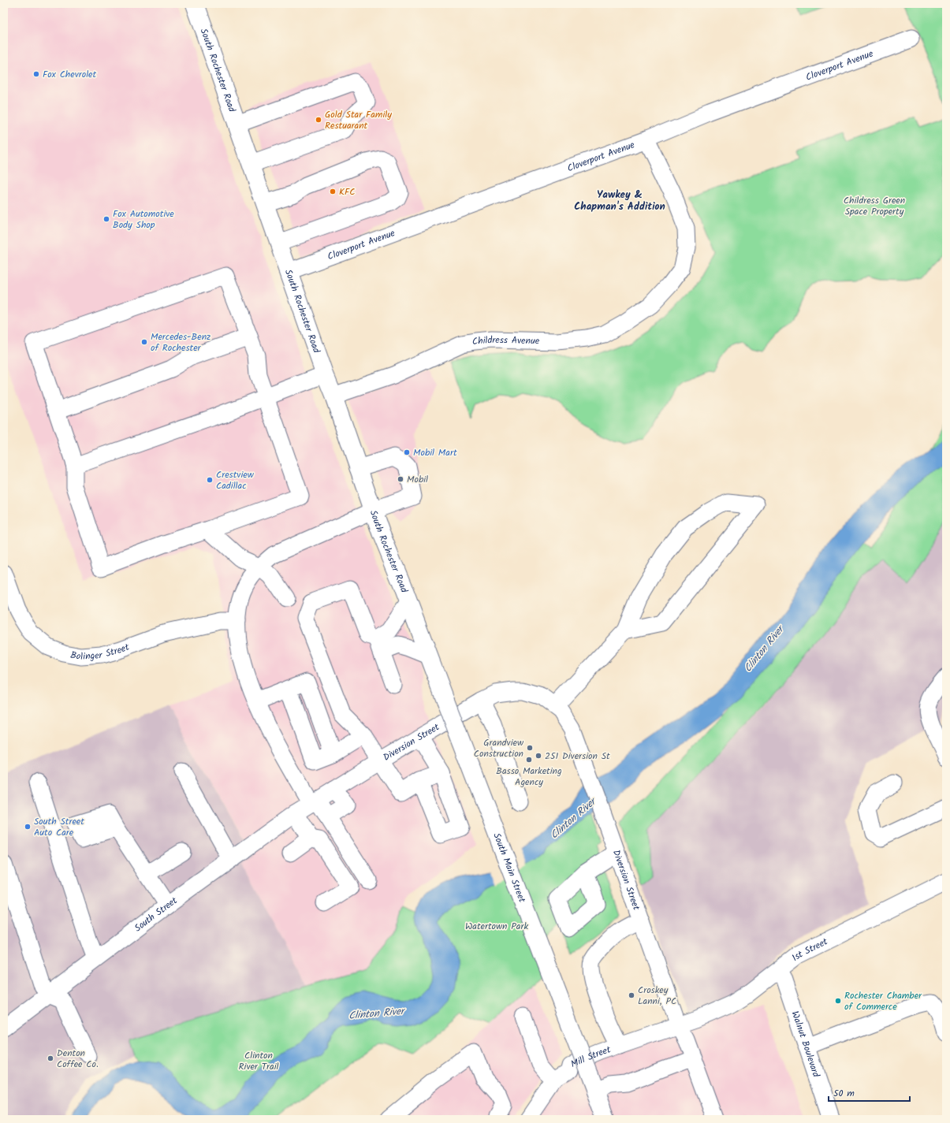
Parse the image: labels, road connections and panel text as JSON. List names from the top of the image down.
{
  "streets": {
    "main road": ["South Rochester Road", "South Main Street"],
    "street": [
      "Cloverport Avenue",
      "Childress Avenue",
      "Bolinger Street",
      "Diversion Street",
      "South Street",
      "1st Street",
      "Walnut Boulevard",
      "Mill Street"
    ]
  },
  "crossings": [
    ["Cloverport Avenue", "South Rochester Road"],
    ["Cloverport Avenue", "Childress Avenue"],
    ["South Rochester Road", "Childress Avenue"],
    ["South Rochester Road", "South Main Street"],
    ["Diversion Street", "South Street"],
    ["Diversion Street", "1st Street"],
    ["Diversion Street", "Mill Street"],
    ["1st Street", "Walnut Boulevard"],
    ["1st Street", "Mill Street"]
  ],
  "districts": ["Yawkey & Chapman's Addition"],
  "water": ["Clinton River"],
  "parks": ["Childress Green Space Property", "Watertown Park", "Clinton River Trail"],
  "places": [
    "Fox Chevrolet",
    "Gold Star Family Restuarant",
    "KFC",
    "Fox Automotive Body Shop",
    "Mercedes-Benz of Rochester",
    "Mobil Mart",
    "Mobil",
    "Crestview Cadillac",
    "Grandview Construction",
    "251 Diversion St",
    "Basso Marketing Agency",
    "South Street Auto Care",
    "Croskey Lanni, PC",
    "Rochester Chamber of Commerce",
    "Denton Coffee Co."
  ],
  "scale_bar": "50 m"
}
